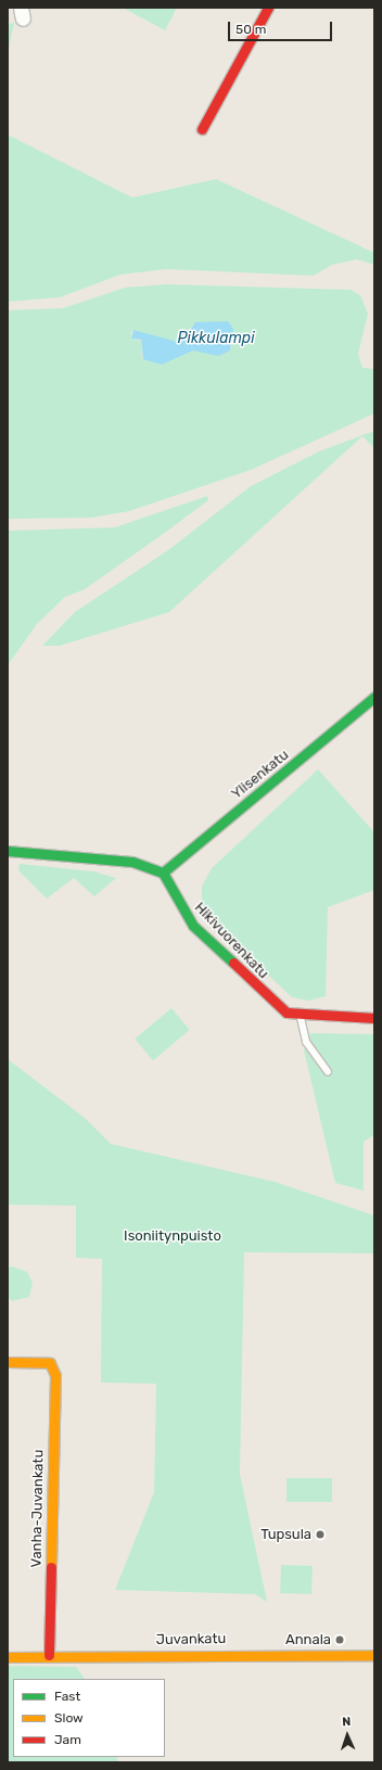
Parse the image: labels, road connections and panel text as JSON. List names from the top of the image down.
{
  "streets": {
    "street": [
      "Ylisenkatu",
      "Hikivuorenkatu",
      "Vanha-Juvankatu",
      "Juvankatu"
    ]
  },
  "crossings": [
    ["Ylisenkatu", "Hikivuorenkatu"],
    ["Vanha-Juvankatu", "Juvankatu"]
  ],
  "water": ["Pikkulampi"],
  "parks": ["Isoniitynpuisto"],
  "places": ["Tupsula", "Annala"],
  "legend": ["Fast", "Slow", "Jam"],
  "scale_bar": "50 m",
  "north": "top"
}
